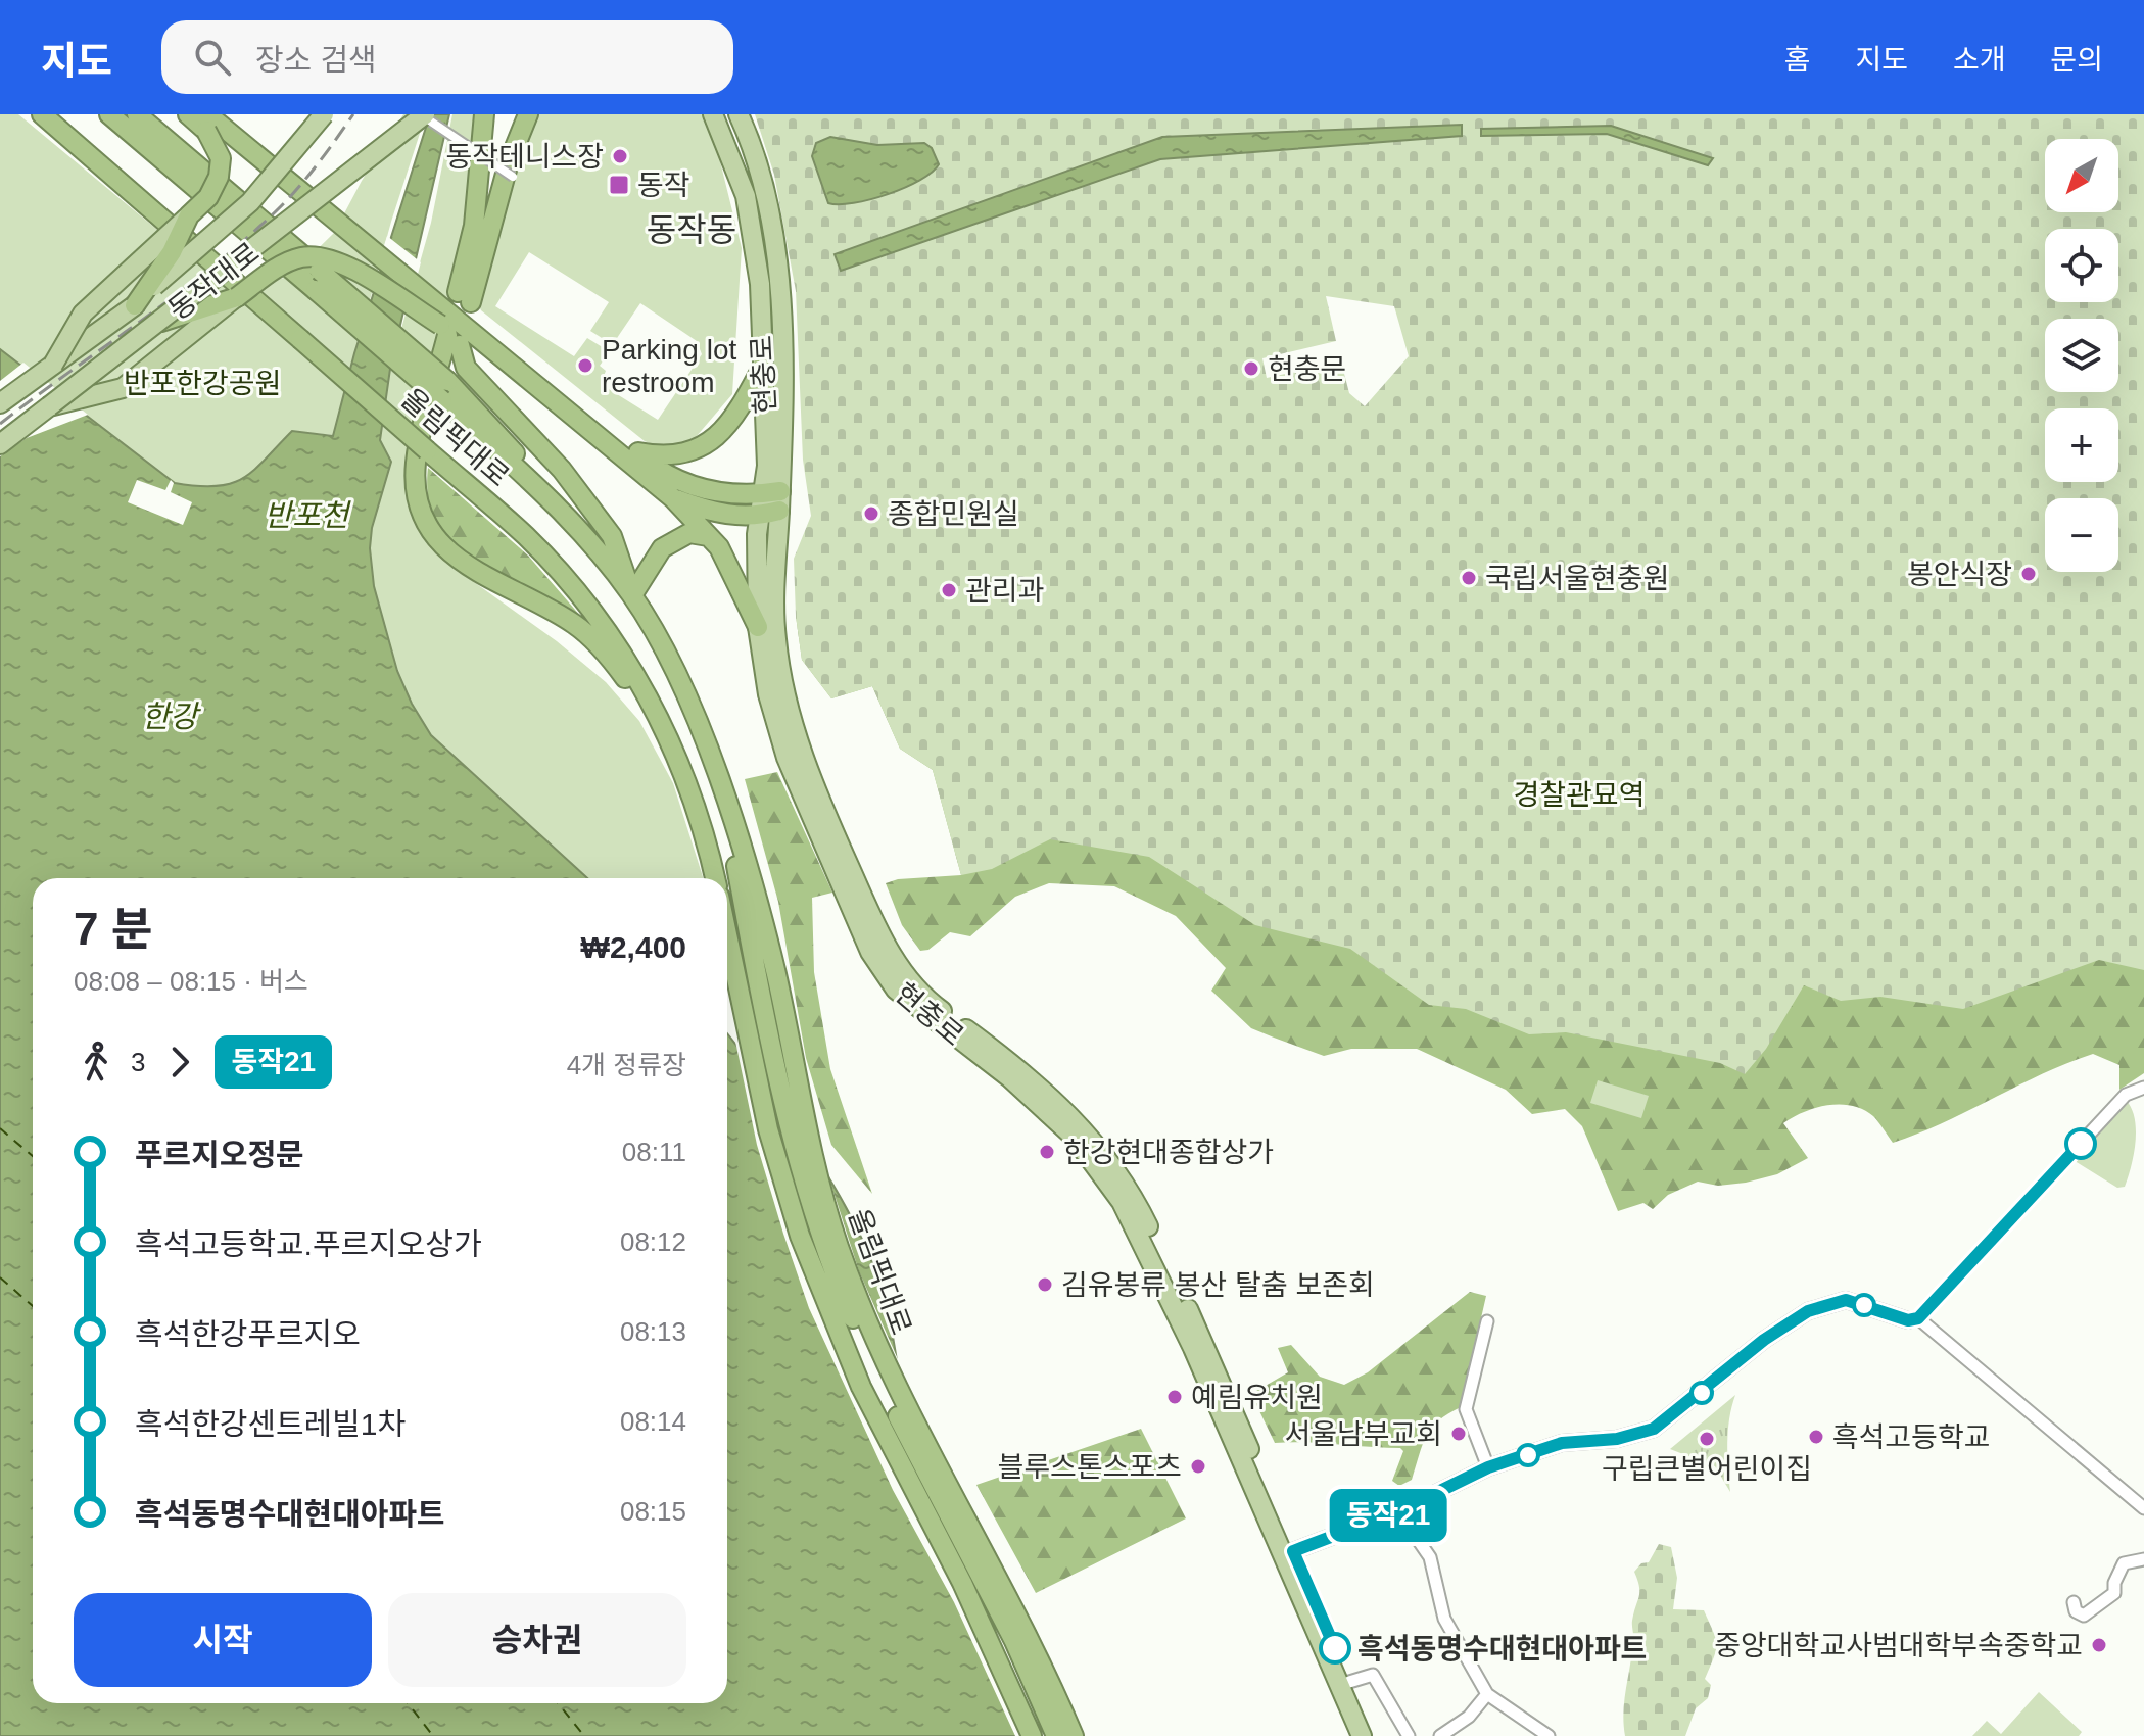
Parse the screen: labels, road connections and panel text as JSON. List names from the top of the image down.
{
  "streets": {
    "highway": ["올림픽대로"],
    "main road": ["동작대로", "현충로"]
  },
  "districts": ["동작동"],
  "water": ["반포천", "한강"],
  "parks": ["반포한강공원", "경찰관묘역"],
  "places": {
    "other": [
      "동작테니스장",
      "Parking lot restroom",
      "현충문",
      "종합민원실",
      "봉안식장",
      "국립서울현충원",
      "관리과",
      "한강현대종합상가",
      "김유봉류 봉산 탈춤 보존회",
      "예림유치원",
      "서울남부교회",
      "흑석고등학교",
      "구립큰별어린이집",
      "블루스톤스포츠",
      "중앙대학교사범대학부속중학교",
      "흑석동명수대현대아파트"
    ],
    "transit": ["동작"]
  },
  "lines": ["bus line 동작21"],
  "north": "bottom left",
  "page": {
    "header": "지도",
    "search": "장소 검색",
    "nav": [
      "홈",
      "지도",
      "소개",
      "문의"
    ],
    "on_map": "동작21",
    "map_buttons": ["+", "−"],
    "heading": ["7 분", "08:08 – 08:15 · 버스", "₩2,400"],
    "legs": ["3", "동작21", "4개 정류장"],
    "list": [
      {
        "name": "푸르지오정문",
        "value": "08:11"
      },
      {
        "name": "흑석고등학교.푸르지오상가",
        "value": "08:12"
      },
      {
        "name": "흑석한강푸르지오",
        "value": "08:13"
      },
      {
        "name": "흑석한강센트레빌1차",
        "value": "08:14"
      },
      {
        "name": "흑석동명수대현대아파트",
        "value": "08:15"
      }
    ],
    "buttons": ["시작", "승차권"]
  }
}
